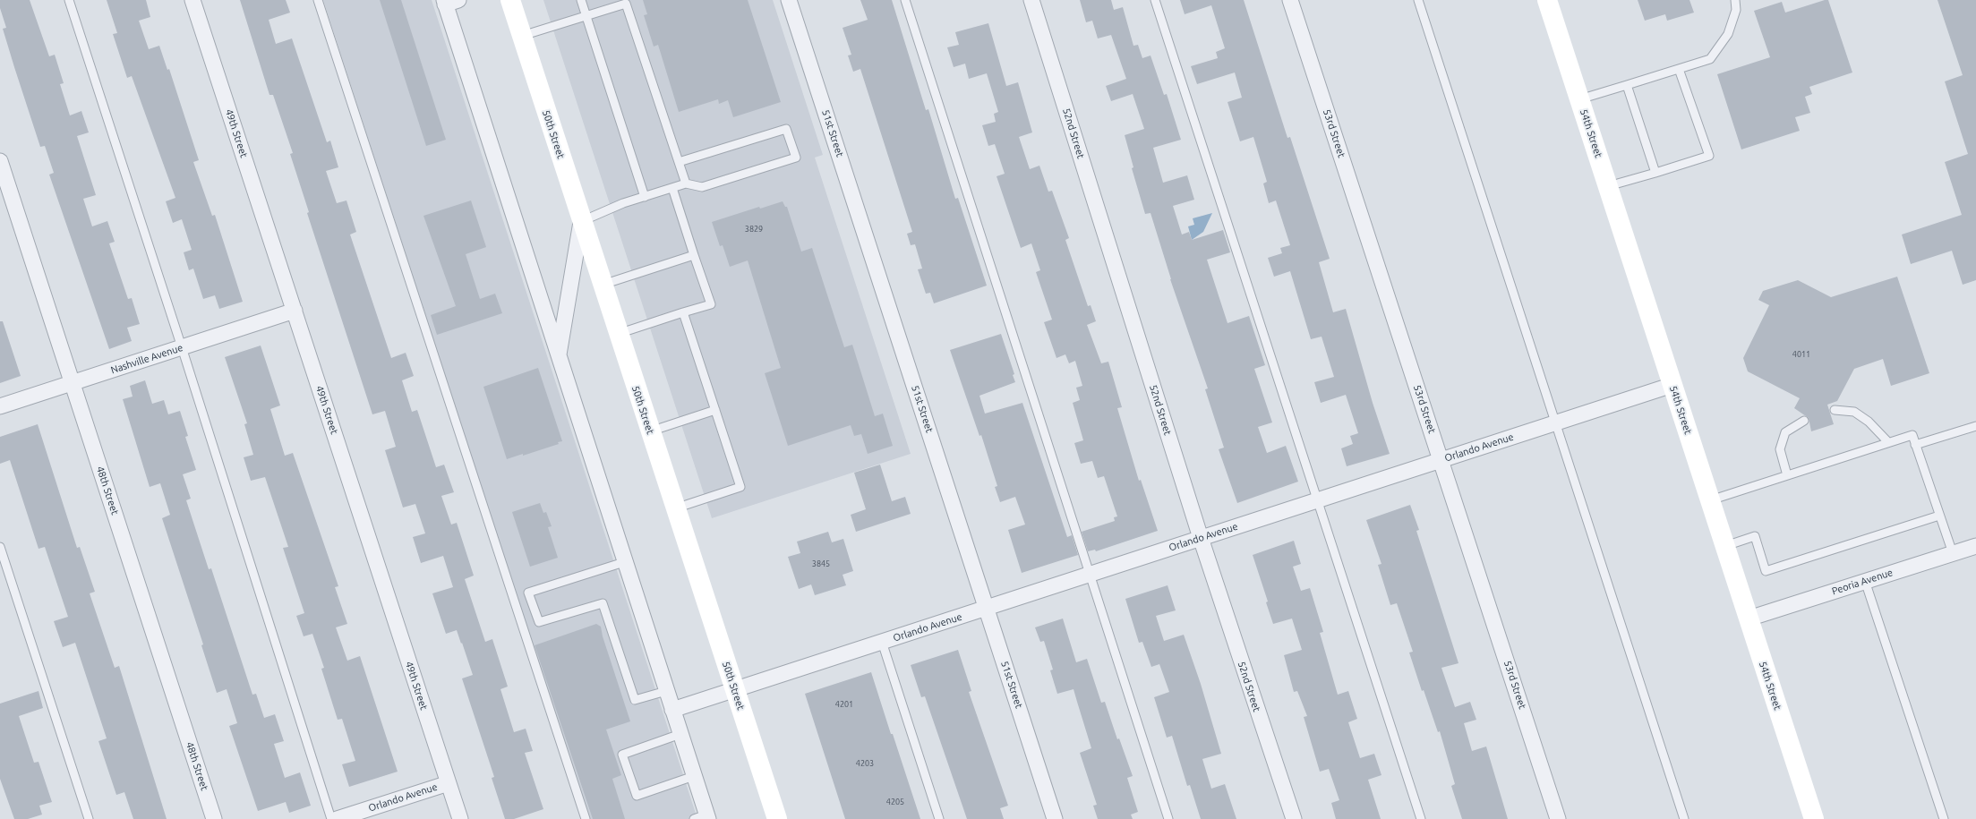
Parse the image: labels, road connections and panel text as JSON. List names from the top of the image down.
{
  "streets": {
    "main road": ["54th Street", "50th Street"],
    "street": [
      "49th Street",
      "51st Street",
      "52nd Street",
      "53rd Street",
      "Nashville Avenue",
      "Orlando Avenue",
      "48th Street",
      "Peoria Avenue"
    ]
  },
  "crossings": [
    ["49th Street", "Nashville Avenue"],
    ["49th Street", "Orlando Avenue"],
    ["51st Street", "Orlando Avenue"],
    ["52nd Street", "Orlando Avenue"],
    ["53rd Street", "Orlando Avenue"],
    ["54th Street", "Orlando Avenue"],
    ["54th Street", "Peoria Avenue"],
    ["50th Street", "Orlando Avenue"],
    ["Nashville Avenue", "48th Street"]
  ],
  "house_numbers": [
    "3829",
    "4011",
    "3845",
    "4201",
    "4203",
    "4205"
  ]
}
